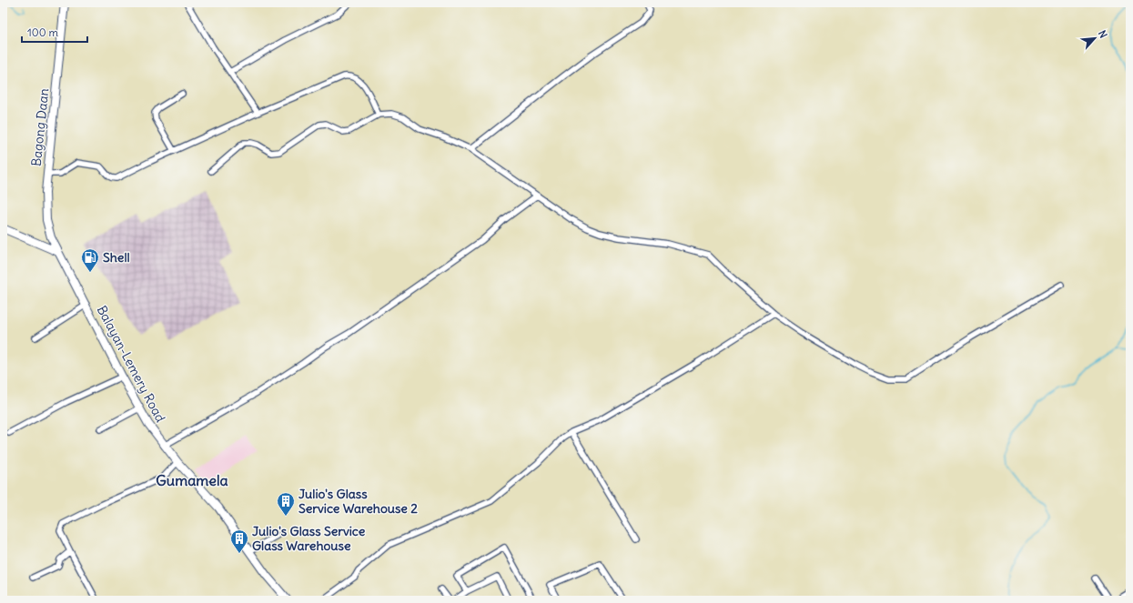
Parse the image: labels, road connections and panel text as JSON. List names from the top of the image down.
{
  "streets": {
    "main road": ["Bagong Daan", "Balayan-Lemery Road"]
  },
  "crossings": [
    ["Bagong Daan", "Balayan-Lemery Road"]
  ],
  "districts": ["Gumamela"],
  "places": {
    "fuel station": ["Shell"],
    "building": ["Julio's Glass Service Warehouse 2", "Julio's Glass Service Glass Warehouse"]
  },
  "scale_bar": "100 m",
  "north": "top right"
}
